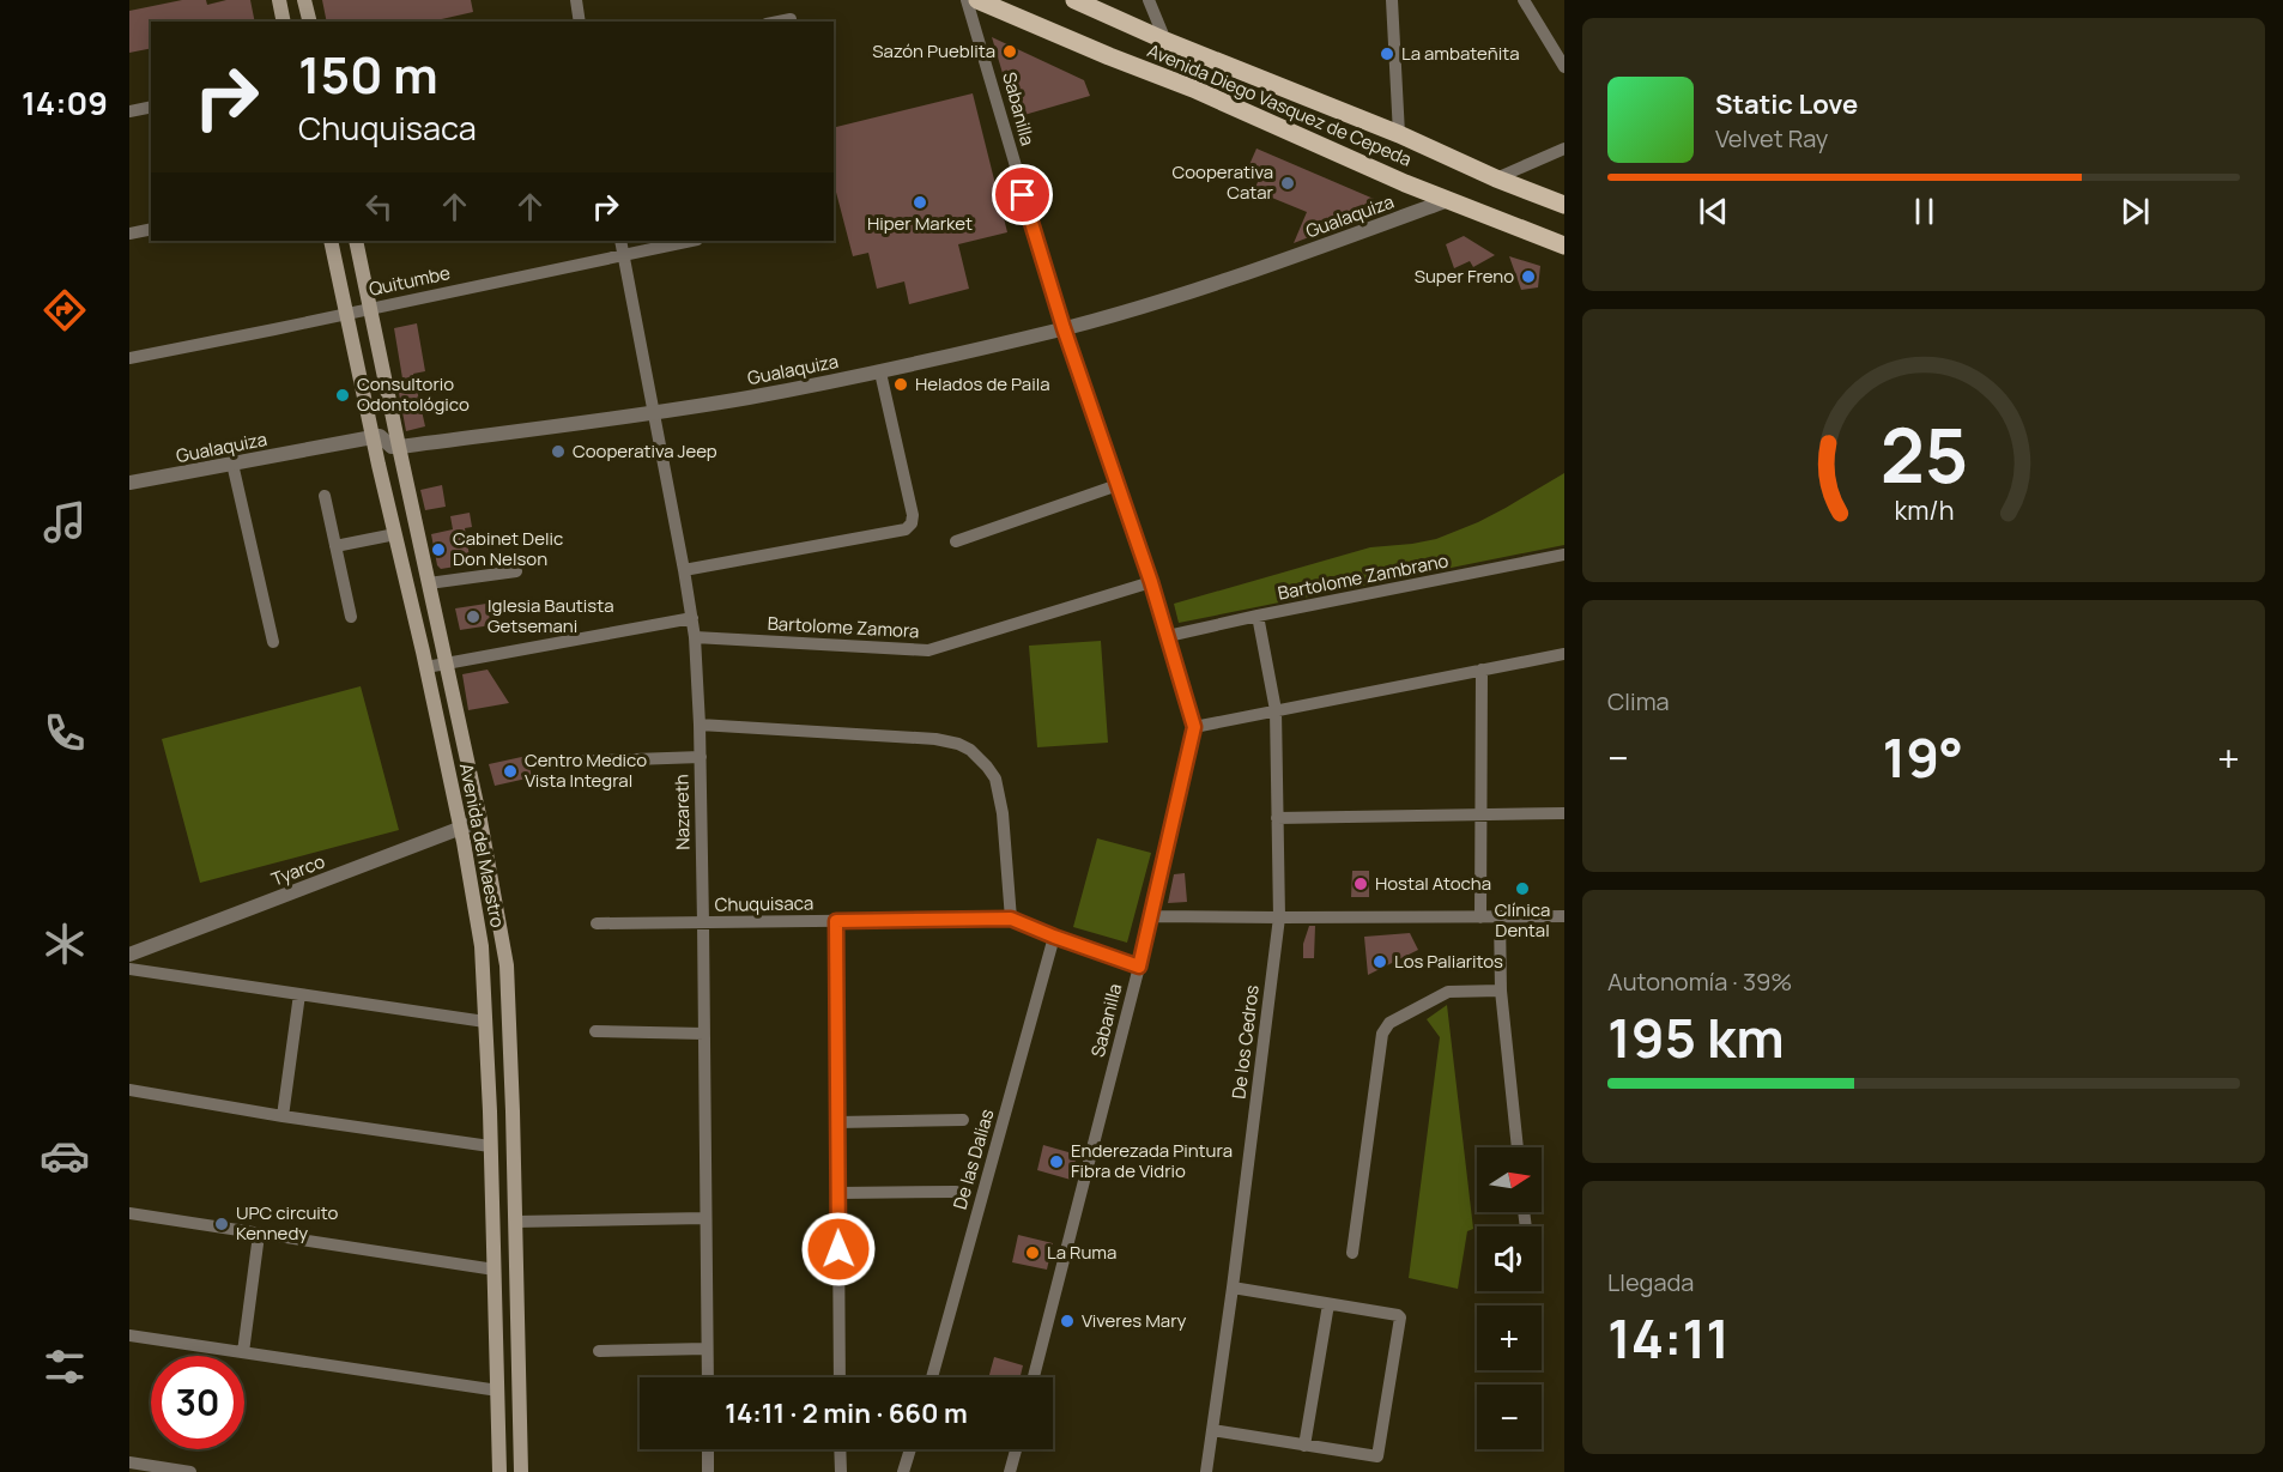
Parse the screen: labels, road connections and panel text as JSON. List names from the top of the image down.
{
  "streets": {
    "main road": ["Avenida Diego Vasquez de Cepeda", "Avenida del Maestro"],
    "street": [
      "Sabanilla",
      "Gualaquiza",
      "Quitumbe",
      "Bartolome Zambrano",
      "Bartolome Zamora",
      "Nazareth",
      "Tyarco",
      "Chuquisaca",
      "De los Cedros",
      "De las Dalias"
    ]
  },
  "crossings": [
    ["Avenida Diego Vasquez de Cepeda", "Gualaquiza"],
    ["Sabanilla", "Gualaquiza"],
    ["Sabanilla", "Bartolome Zambrano"],
    ["Sabanilla", "Bartolome Zamora"],
    ["Sabanilla", "Chuquisaca"],
    ["Gualaquiza", "Nazareth"],
    ["Gualaquiza", "Avenida del Maestro"],
    ["Quitumbe", "Nazareth"],
    ["Quitumbe", "Avenida del Maestro"],
    ["Bartolome Zambrano", "De los Cedros"],
    ["Bartolome Zamora", "Nazareth"],
    ["Nazareth", "Chuquisaca"],
    ["Avenida del Maestro", "Tyarco"],
    ["Chuquisaca", "De las Dalias"]
  ],
  "places": [
    "Sazón Pueblita",
    "La ambateñita",
    "Cooperativa Catar",
    "Hiper Market",
    "Super Freno",
    "Helados de Paila",
    "Consultorio Odontológico",
    "Cooperativa Jeep",
    "Cabinet Delic Don Nelson",
    "Iglesia Bautista Getsemani",
    "Centro Medico Vista Integral",
    "Hostal Atocha",
    "Clínica Dental",
    "Los Paliaritos",
    "Enderezada Pintura Fibra de Vidrio",
    "UPC circuito Kennedy",
    "La Ruma",
    "Viveres Mary"
  ],
  "north": "right",
  "page": {
    "tabs": "14:09",
    "turn": ["150 m", "Chuquisaca"],
    "song": ["Static Love", "Velvet Ray"],
    "tile": [
      "Clima",
      ["Autonomía · 39%", "195 km"],
      ["Llegada", "14:11"]
    ],
    "heat": ["−", "19°", "+"],
    "map_buttons": ["+", "−"],
    "limit": "30",
    "trip": "14:11 · 2 min · 660 m",
    "gauge": ["25", "km/h"]
  }
}
